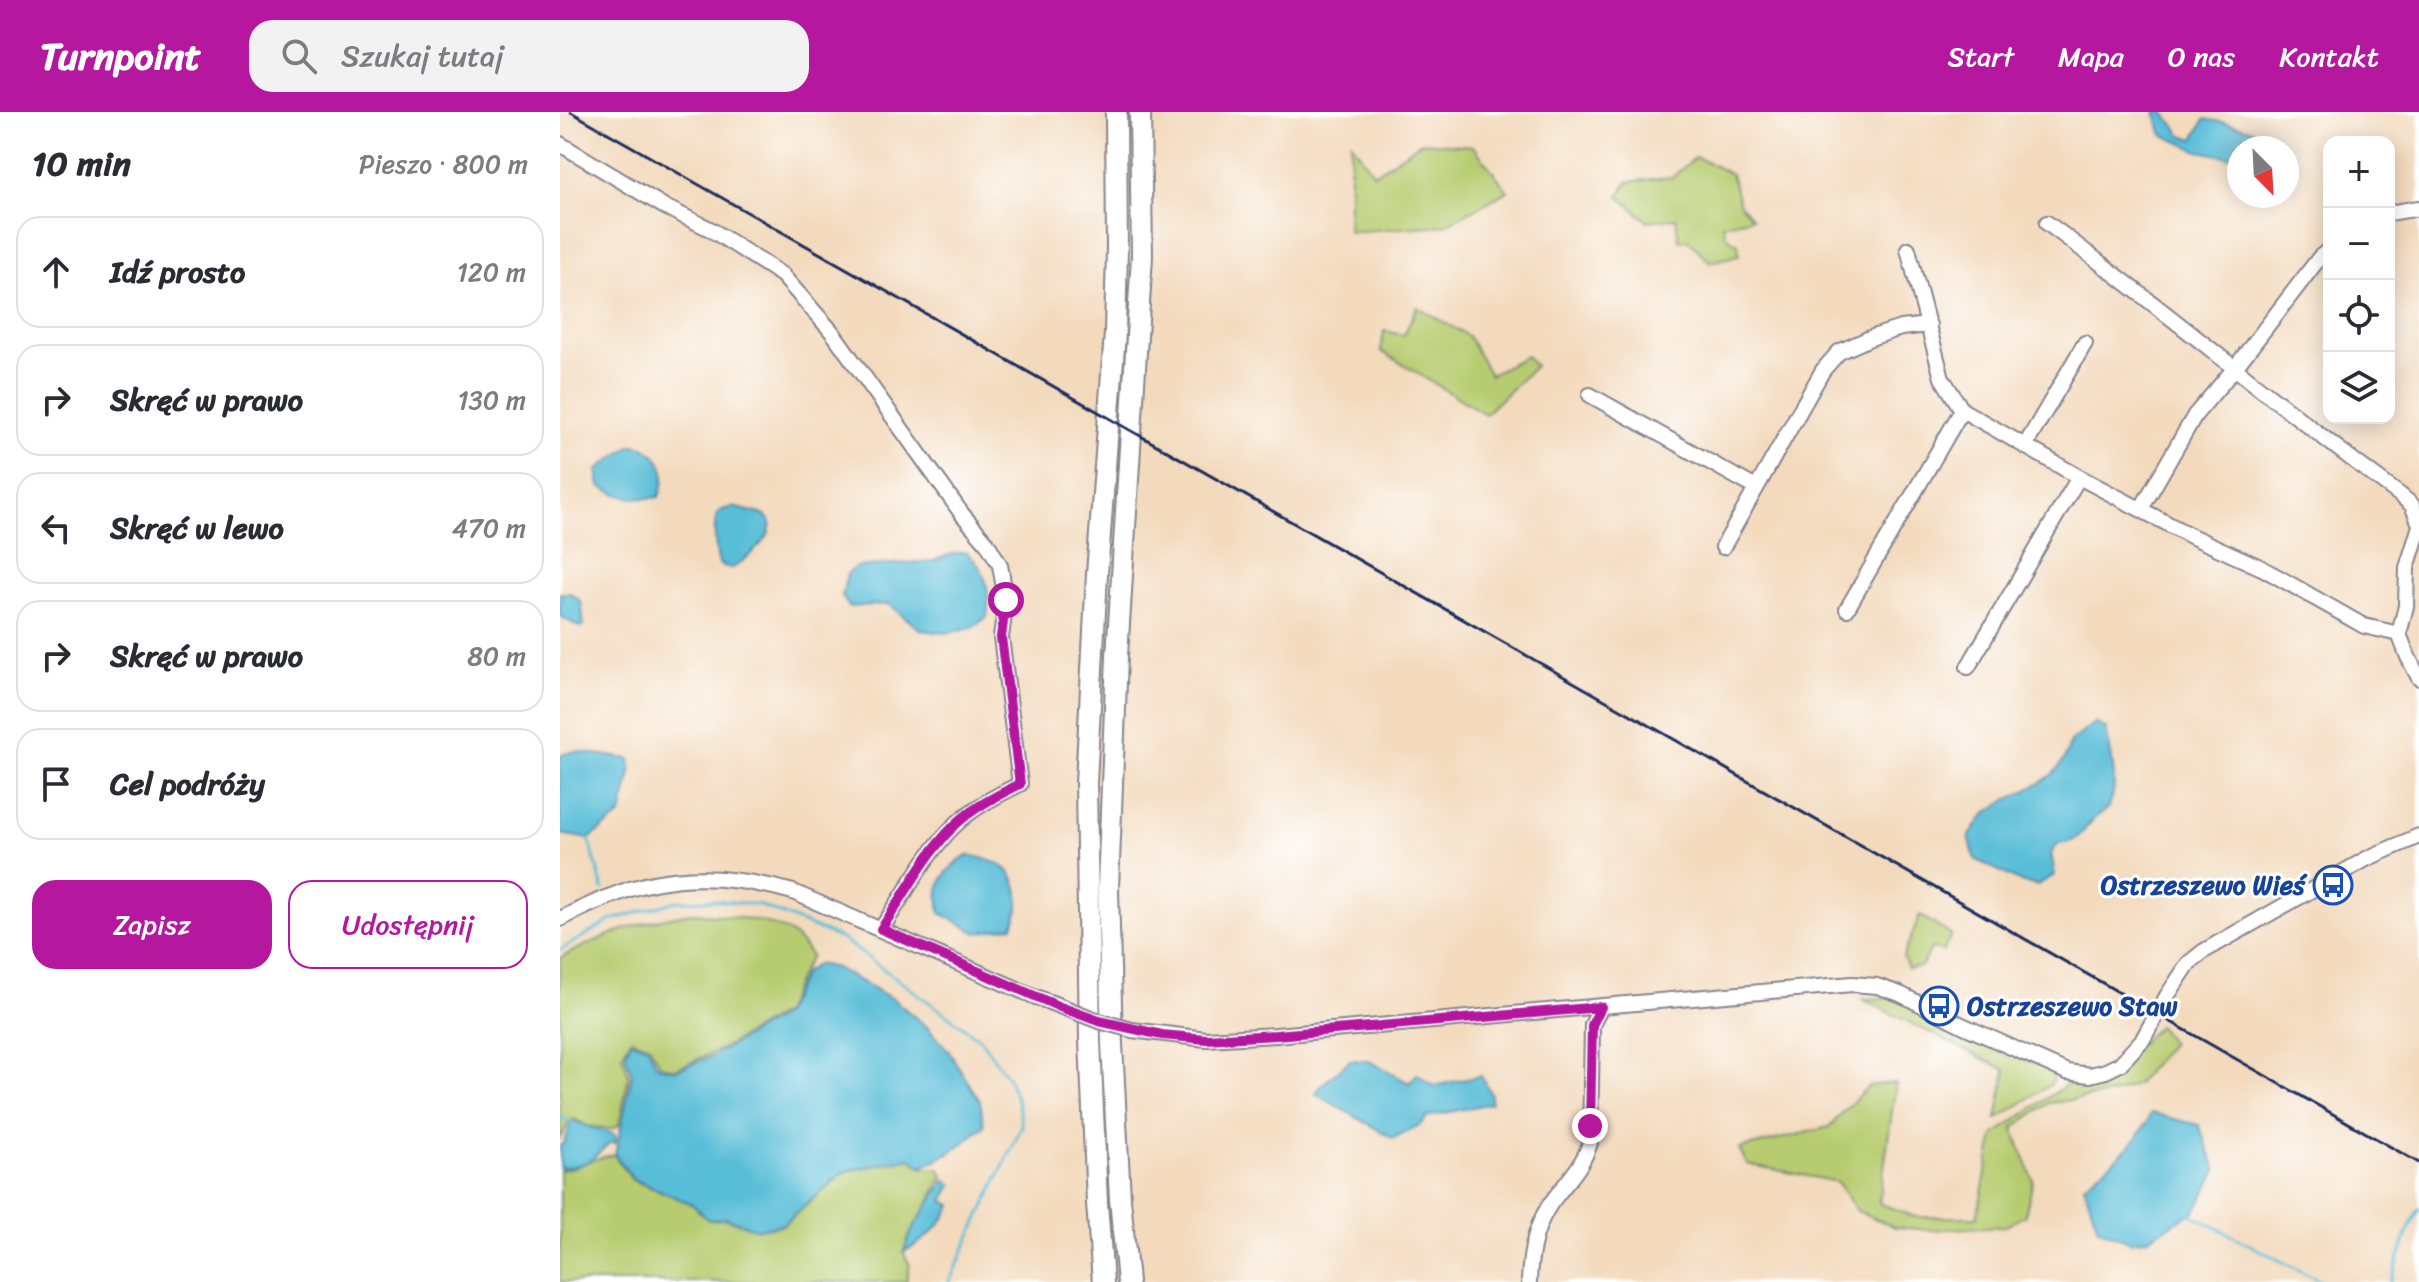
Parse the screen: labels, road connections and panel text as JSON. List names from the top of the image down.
{
  "places": {
    "bus stop": ["Ostrzeszewo Wieś", "Ostrzeszewo Staw"]
  },
  "north": "bottom right",
  "page": {
    "header": "Turnpoint",
    "search": "Szukaj tutaj",
    "nav": [
      "Start",
      "Mapa",
      "O nas",
      "Kontakt"
    ],
    "heading": ["10 min", "Pieszo · 800 m"],
    "map_buttons": ["+", "−"],
    "list": [
      ["Idź prosto", "120 m"],
      ["Skręć w prawo", "130 m"],
      ["Skręć w lewo", "470 m"],
      ["Skręć w prawo", "80 m"],
      "Cel podróży"
    ],
    "buttons": ["Zapisz", "Udostępnij"]
  }
}
